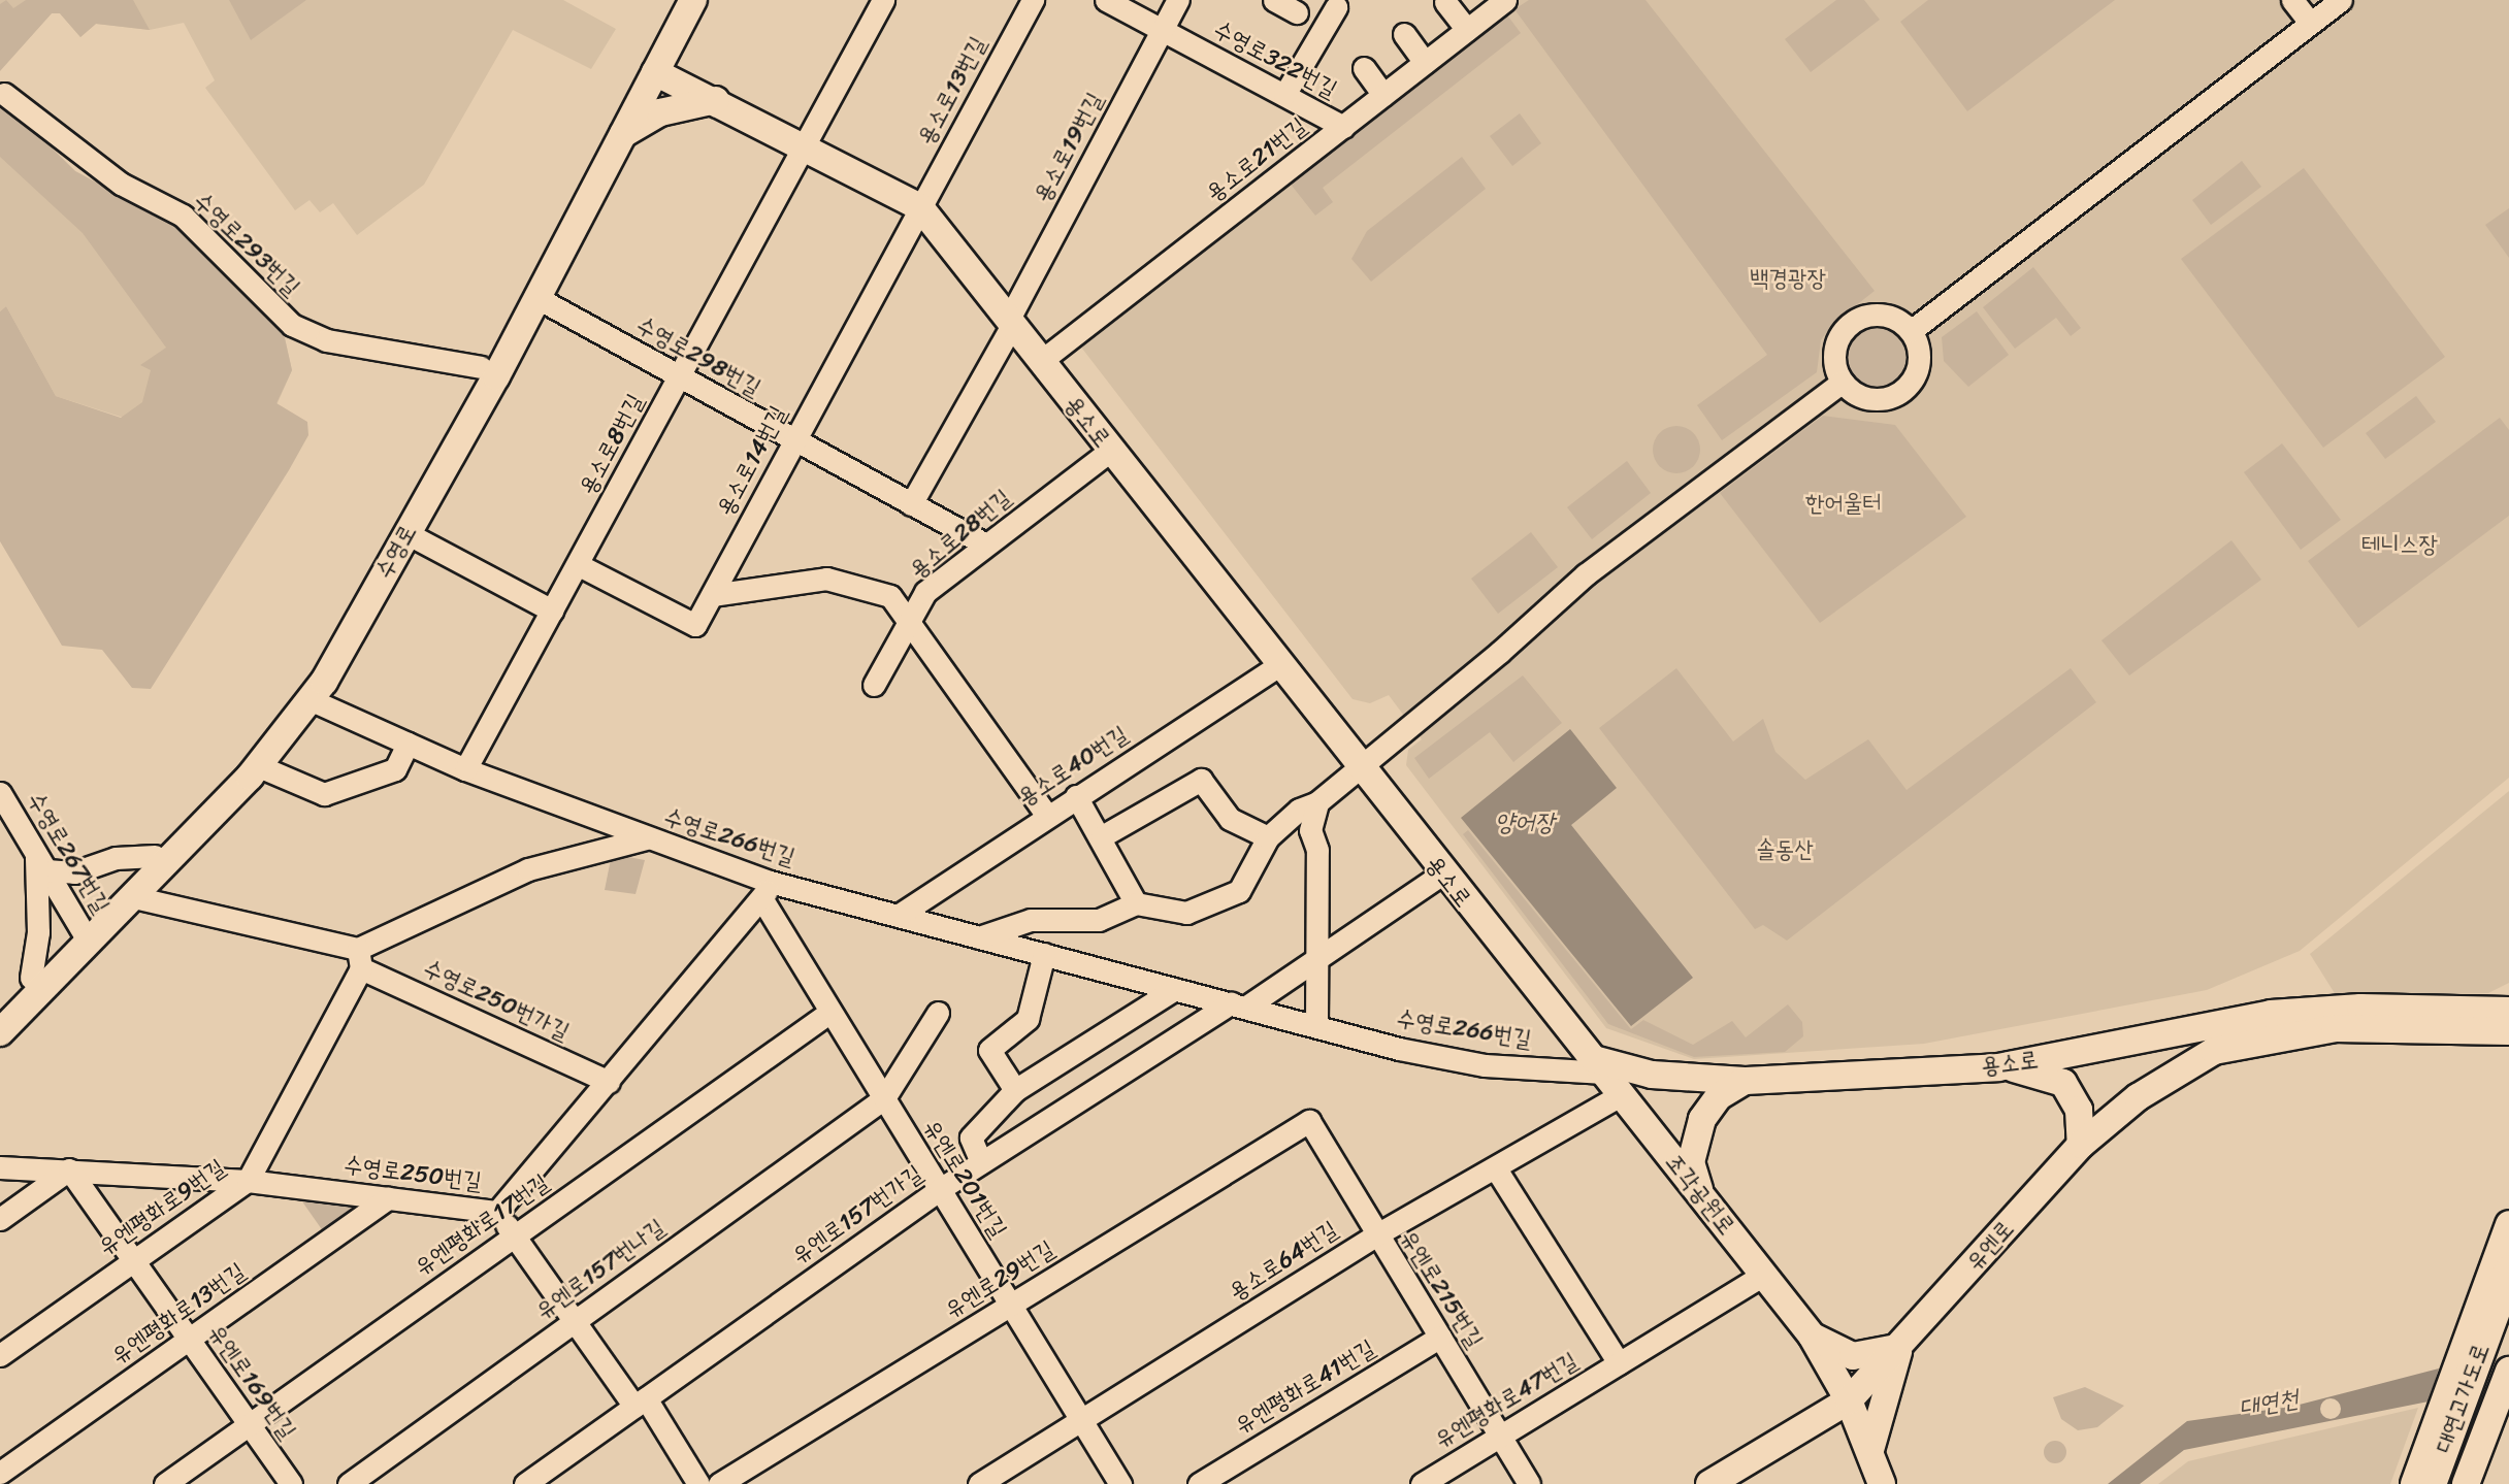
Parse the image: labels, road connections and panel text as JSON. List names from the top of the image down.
{
  "streets": {
    "highway": ["대연고가도로"],
    "main road": [
      "용소로",
      "수영로",
      "조각공원로",
      "유엔로"
    ],
    "street": [
      "수영로322번길",
      "용소로13번길",
      "용소로19번길",
      "용소로21번길",
      "수영로293번길",
      "수영로298번길",
      "용소로8번길",
      "용소로14번길",
      "용소로28번길",
      "용소로40번길",
      "수영로266번길",
      "수영로267번길",
      "수영로250번가길",
      "수영로250번길",
      "유엔로201번길",
      "유엔평화로9번길",
      "유엔로157번가길",
      "유엔평화로17번길",
      "용소로64번길",
      "유엔로157번나길",
      "유엔로29번길",
      "유엔로215번길",
      "유엔평화로13번길",
      "유엔로169번길",
      "유엔평화로41번길",
      "유엔평화로47번길"
    ]
  },
  "crossings": [
    ["수영로322번길", "용소로19번길"],
    ["수영로322번길", "용소로21번길"],
    ["용소로13번길", "용소로"],
    ["용소로13번길", "용소로14번길"],
    ["용소로19번길", "용소로"],
    ["용소로21번길", "용소로"],
    ["수영로293번길", "수영로"],
    ["수영로298번길", "용소로8번길"],
    ["수영로298번길", "용소로14번길"],
    ["수영로298번길", "용소로28번길"],
    ["수영로298번길", "수영로"],
    ["용소로", "용소로8번길"],
    ["용소로", "용소로14번길"],
    ["용소로", "용소로28번길"],
    ["용소로", "수영로"],
    ["용소로", "용소로40번길"],
    ["용소로", "수영로266번길"],
    ["용소로", "조각공원로"],
    ["용소로", "유엔로157번가길"],
    ["용소로", "유엔로"],
    ["용소로8번길", "용소로14번길"],
    ["수영로", "수영로267번길"],
    ["용소로40번길", "수영로266번길"],
    ["수영로266번길", "수영로250번가길"],
    ["수영로266번길", "수영로250번길"],
    ["수영로266번길", "유엔로201번길"],
    ["수영로266번길", "조각공원로"],
    ["수영로266번길", "유엔평화로9번길"],
    ["수영로266번길", "유엔로157번가길"],
    ["수영로250번가길", "수영로250번길"],
    ["수영로250번가길", "유엔평화로9번길"],
    ["수영로250번길", "유엔로201번길"],
    ["수영로250번길", "유엔평화로9번길"],
    ["수영로250번길", "유엔평화로13번길"],
    ["수영로250번길", "유엔로169번길"],
    ["유엔로201번길", "유엔로157번가길"],
    ["유엔로201번길", "유엔평화로17번길"],
    ["유엔로201번길", "용소로64번길"],
    ["유엔로201번길", "유엔로157번나길"],
    ["유엔로201번길", "유엔로29번길"],
    ["조각공원로", "용소로64번길"],
    ["조각공원로", "유엔평화로47번길"],
    ["유엔평화로9번길", "유엔로169번길"],
    ["유엔평화로17번길", "유엔로169번길"],
    ["용소로64번길", "유엔로215번길"],
    ["용소로64번길", "유엔평화로47번길"],
    ["유엔로29번길", "유엔로215번길"],
    ["유엔로215번길", "유엔평화로41번길"],
    ["유엔로215번길", "유엔평화로47번길"],
    ["유엔평화로13번길", "유엔로169번길"]
  ],
  "water": ["양어장", "대연천"],
  "parks": [
    "백경광장",
    "한어울터",
    "테니스장",
    "솔동산"
  ]
}
